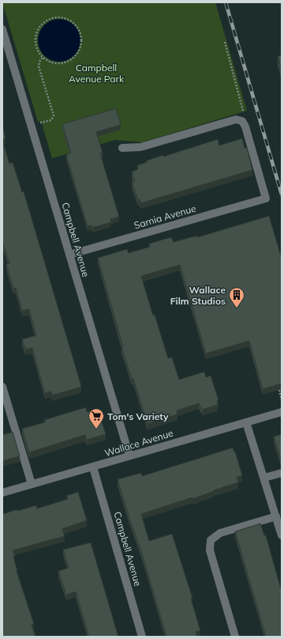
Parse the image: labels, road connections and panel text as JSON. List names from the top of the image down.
{
  "streets": {
    "street": ["Sarnia Avenue", "Campbell Avenue", "Wallace Avenue"]
  },
  "crossings": [
    ["Sarnia Avenue", "Campbell Avenue"],
    ["Campbell Avenue", "Wallace Avenue"]
  ],
  "parks": ["Campbell Avenue Park"],
  "places": {
    "building": ["Wallace Film Studios"],
    "supermarket": ["Tom's Variety"]
  }
}
